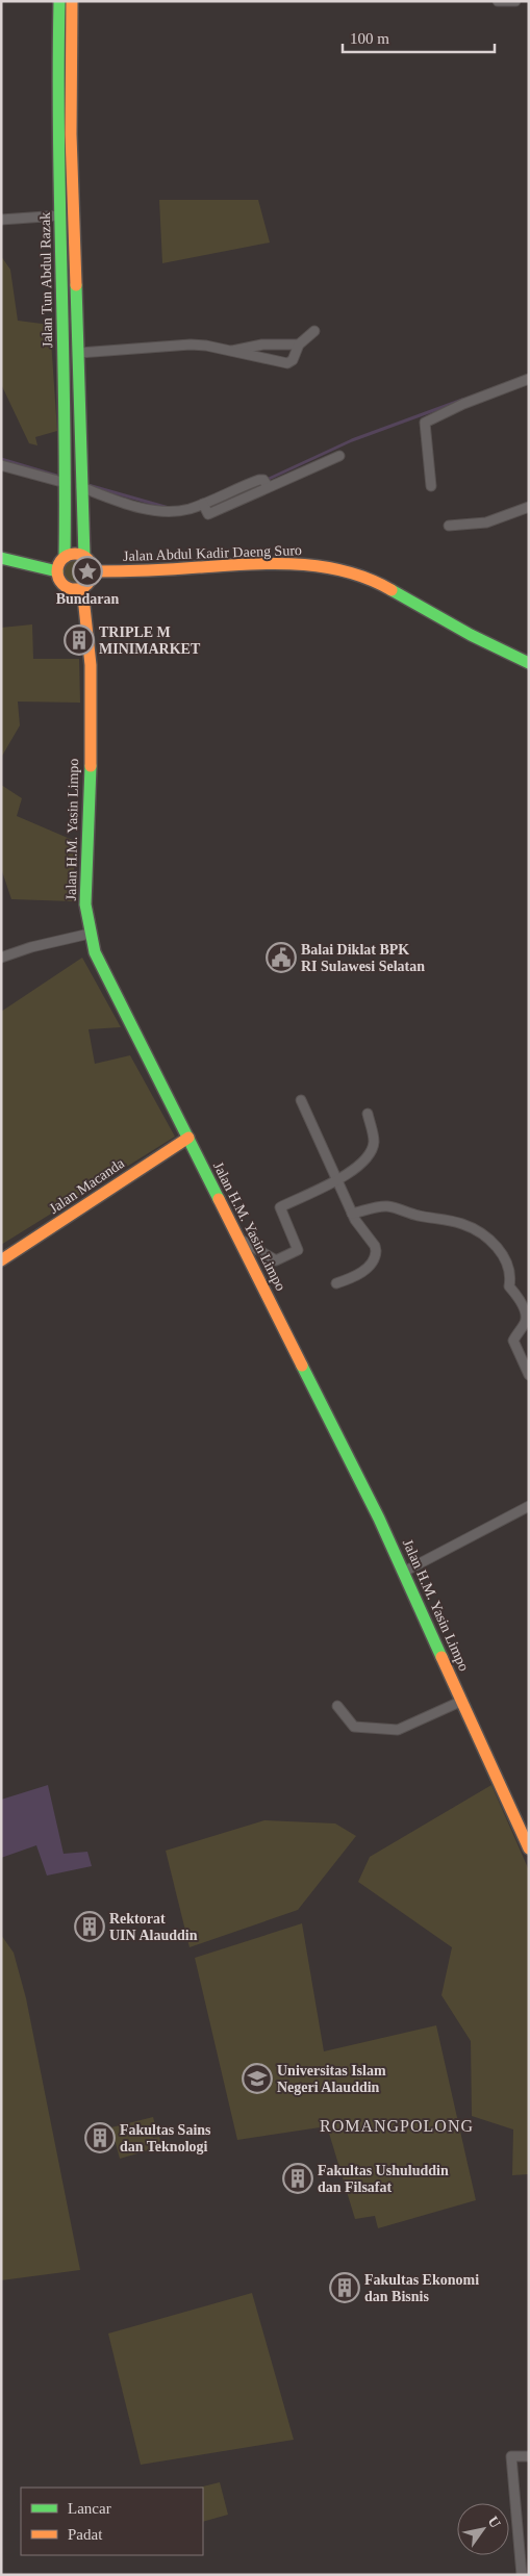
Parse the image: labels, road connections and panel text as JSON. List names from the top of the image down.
{
  "streets": {
    "main road": [
      "Jalan Tun Abdul Razak",
      "Jalan Abdul Kadir Daeng Suro",
      "Jalan H.M. Yasin Limpo",
      "Jalan Macanda"
    ]
  },
  "crossings": [
    ["Jalan Tun Abdul Razak", "Jalan Abdul Kadir Daeng Suro"],
    ["Jalan Tun Abdul Razak", "Jalan H.M. Yasin Limpo"],
    ["Jalan Abdul Kadir Daeng Suro", "Jalan H.M. Yasin Limpo"],
    ["Jalan H.M. Yasin Limpo", "Jalan Macanda"]
  ],
  "districts": ["ROMANGPOLONG"],
  "places": {
    "place": ["Bundaran"],
    "building": [
      "TRIPLE M MINIMARKET",
      "Rektorat UIN Alauddin",
      "Fakultas Sains dan Teknologi",
      "Fakultas Ushuluddin dan Filsafat",
      "Fakultas Ekonomi dan Bisnis"
    ],
    "public building": ["Balai Diklat BPK RI Sulawesi Selatan"],
    "school or university": ["Universitas Islam Negeri Alauddin"]
  },
  "legend": ["Lancar", "Padat"],
  "scale_bar": "100 m",
  "north": "top right"
}
